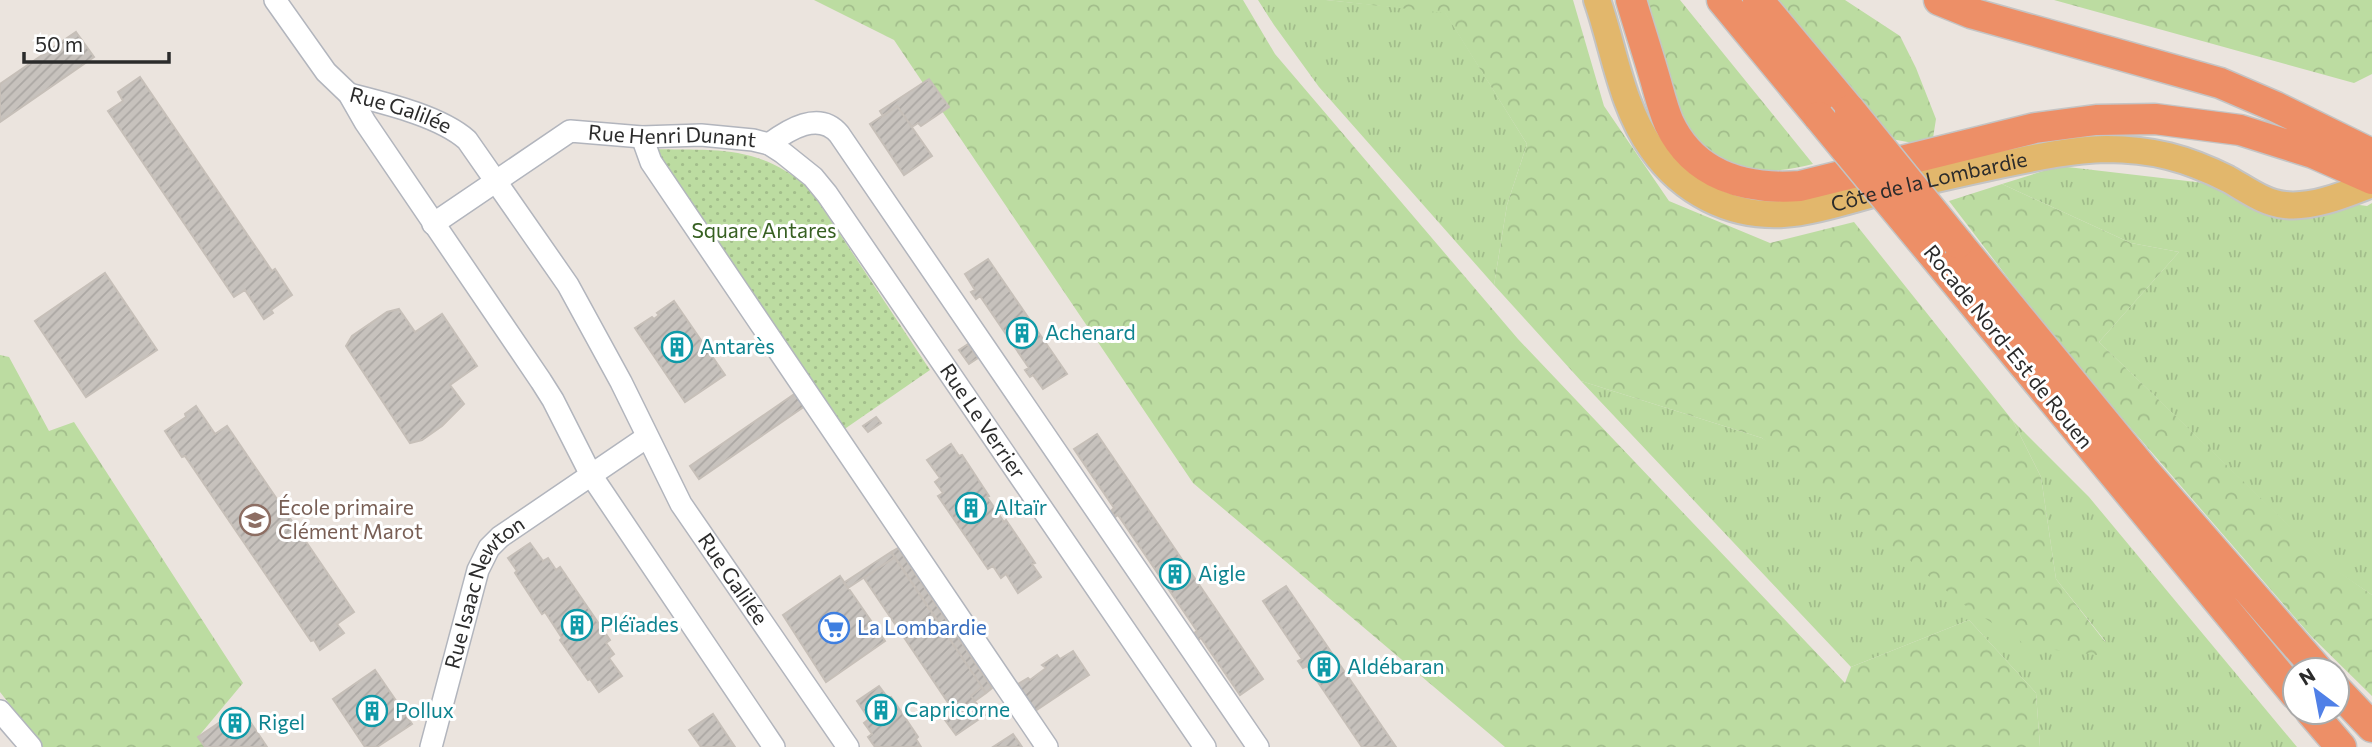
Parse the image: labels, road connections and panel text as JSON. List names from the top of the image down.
{
  "streets": {
    "highway": ["Rocade Nord-Est de Rouen"],
    "main road": ["Côte de la Lombardie"],
    "street": [
      "Rue Galilée",
      "Rue Henri Dunant",
      "Rue Le Verrier",
      "Rue Isaac Newton"
    ]
  },
  "crossings": [
    ["Rue Galilée", "Rue Henri Dunant"],
    ["Rue Galilée", "Rue Isaac Newton"],
    ["Rue Henri Dunant", "Rue Le Verrier"]
  ],
  "parks": ["Square Antares"],
  "places": {
    "building": [
      "Achenard",
      "Antarès",
      "Altaïr",
      "Aigle",
      "Pléïades",
      "Aldébaran",
      "Capricorne",
      "Pollux",
      "Rigel"
    ],
    "school or university": ["École primaire Clément Marot"],
    "supermarket": ["La Lombardie"]
  },
  "scale_bar": "50 m",
  "north": "top left"
}
